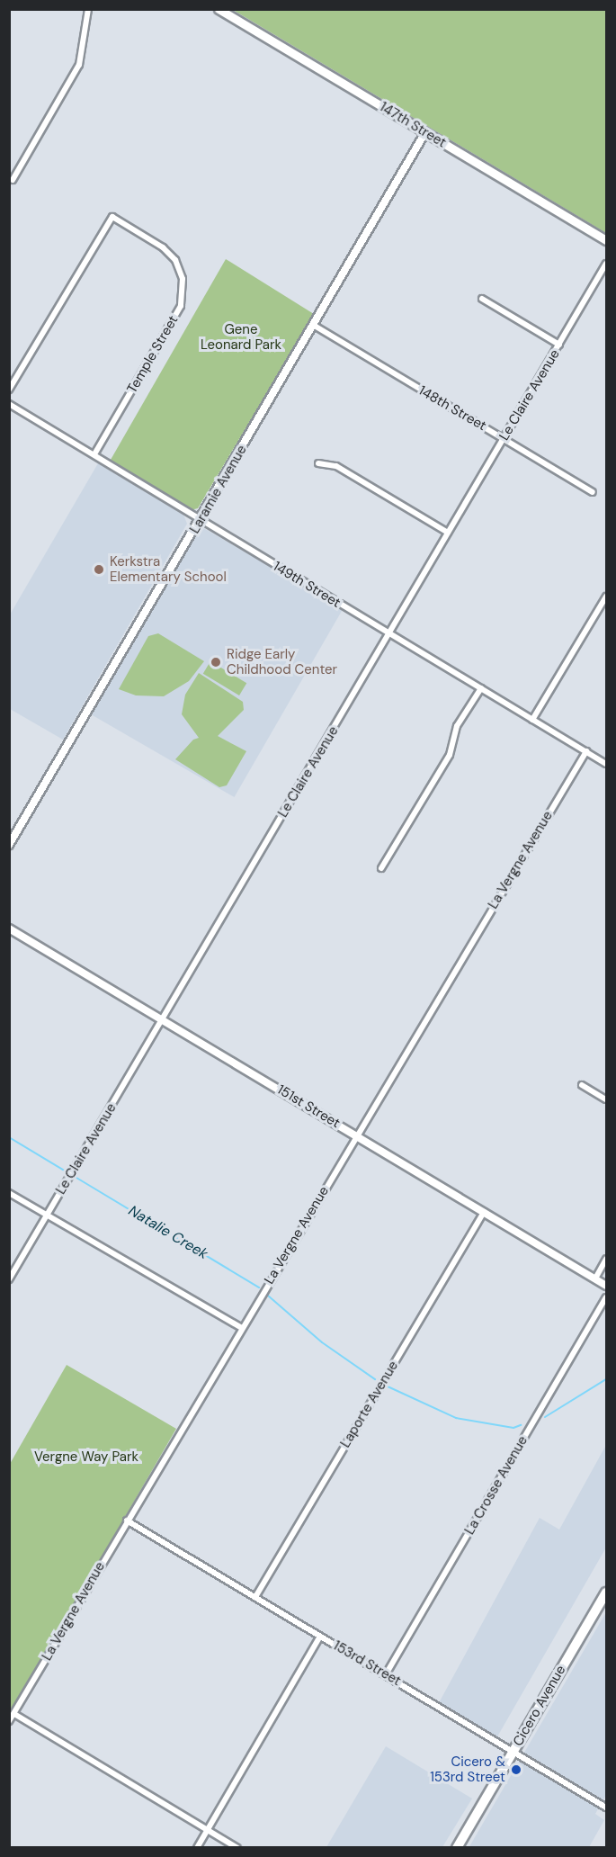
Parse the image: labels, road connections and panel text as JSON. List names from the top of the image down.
{
  "streets": {
    "main road": ["147th Street", "Cicero Avenue"],
    "street": [
      "Temple Street",
      "Le Claire Avenue",
      "148th Street",
      "Laramie Avenue",
      "149th Street",
      "La Vergne Avenue",
      "151st Street",
      "Laporte Avenue",
      "La Crosse Avenue",
      "153rd Street"
    ]
  },
  "crossings": [
    ["147th Street", "Laramie Avenue"],
    ["Temple Street", "149th Street"],
    ["Le Claire Avenue", "148th Street"],
    ["Le Claire Avenue", "149th Street"],
    ["Le Claire Avenue", "151st Street"],
    ["148th Street", "Laramie Avenue"],
    ["Laramie Avenue", "149th Street"],
    ["149th Street", "La Vergne Avenue"],
    ["La Vergne Avenue", "151st Street"],
    ["La Vergne Avenue", "153rd Street"],
    ["151st Street", "Laporte Avenue"],
    ["Laporte Avenue", "153rd Street"],
    ["La Crosse Avenue", "153rd Street"],
    ["153rd Street", "Cicero Avenue"]
  ],
  "water": ["Natalie Creek"],
  "parks": ["Gene Leonard Park", "Vergne Way Park"],
  "places": ["Kerkstra Elementary School", "Ridge Early Childhood Center", "Cicero & 153rd Street"]
}
